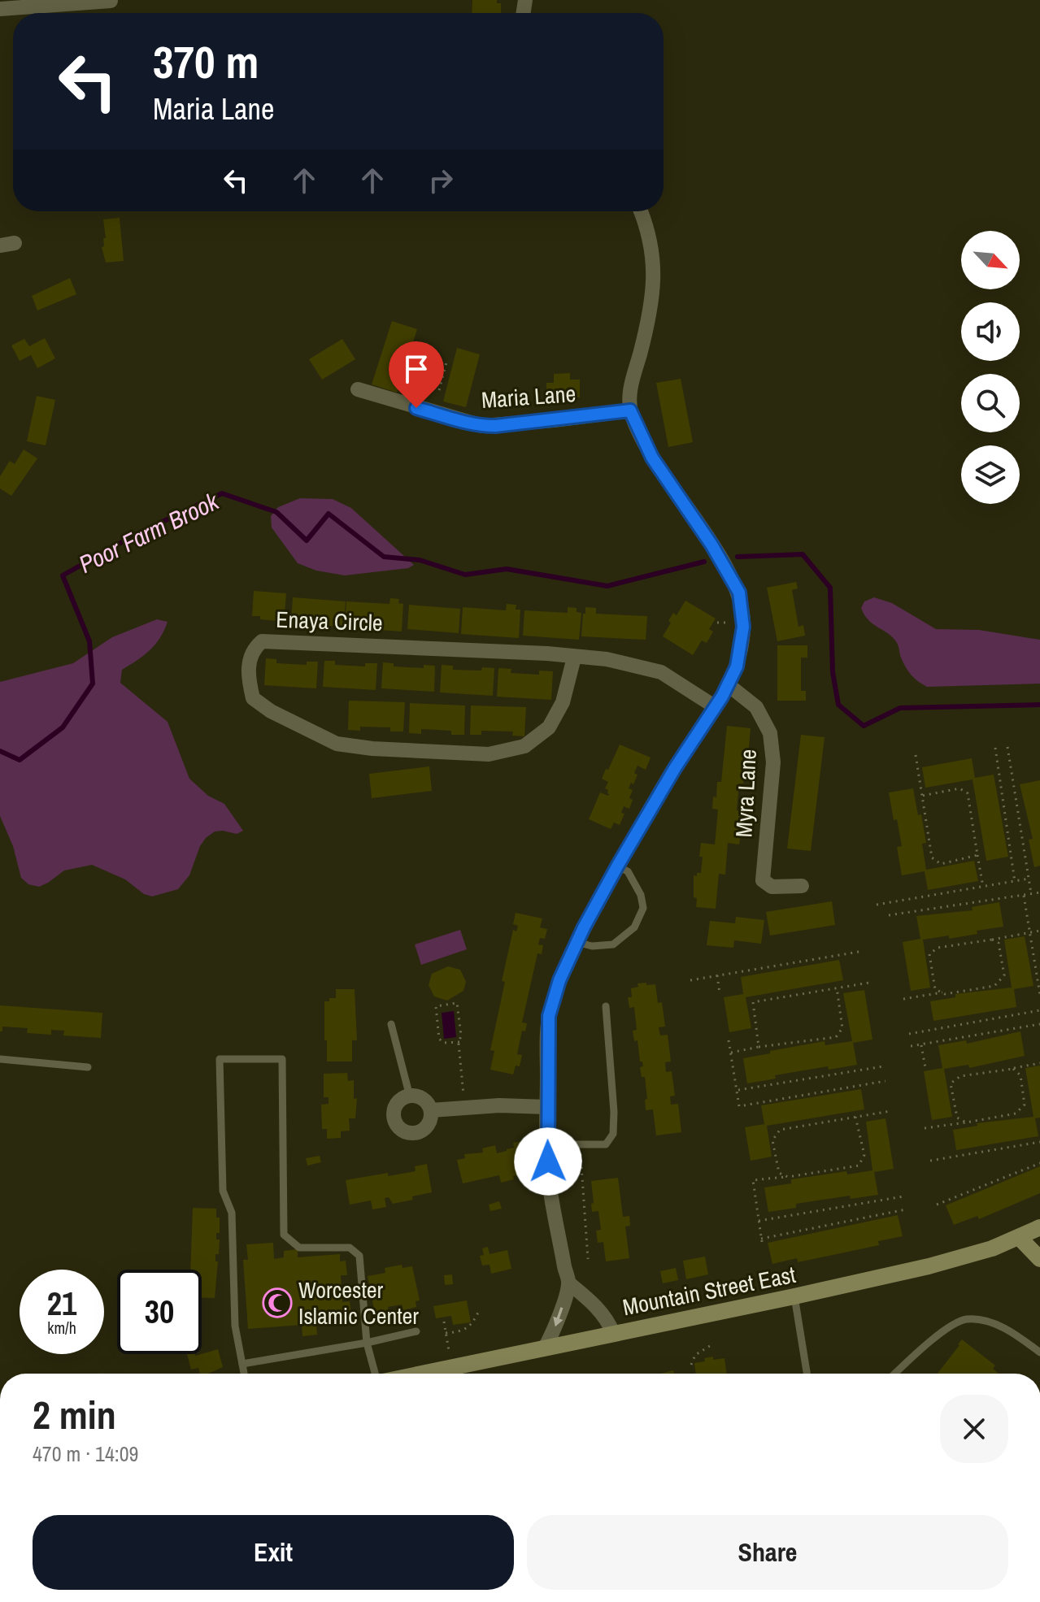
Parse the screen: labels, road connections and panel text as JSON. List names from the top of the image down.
{
  "streets": {
    "main road": ["Mountain Street East"],
    "street": ["Maria Lane", "Enaya Circle", "Myra Lane"]
  },
  "water": ["Poor Farm Brook"],
  "places": {
    "mosque": ["Worcester Islamic Center"]
  },
  "north": "bottom right",
  "page": {
    "turn": ["370 m", "Maria Lane"],
    "speed": "21 km/h",
    "limit": "30",
    "heading": ["2 min", "470 m · 14:09"],
    "buttons": ["Exit", "Share"]
  }
}
